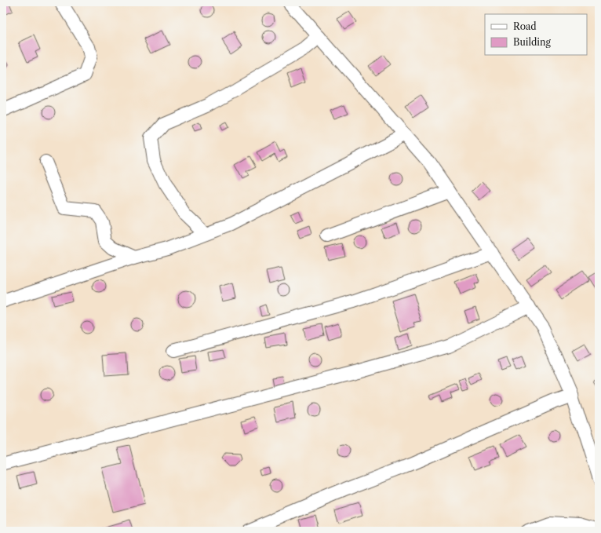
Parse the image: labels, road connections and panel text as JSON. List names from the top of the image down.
{
  "legend": ["Road", "Building"]
}
